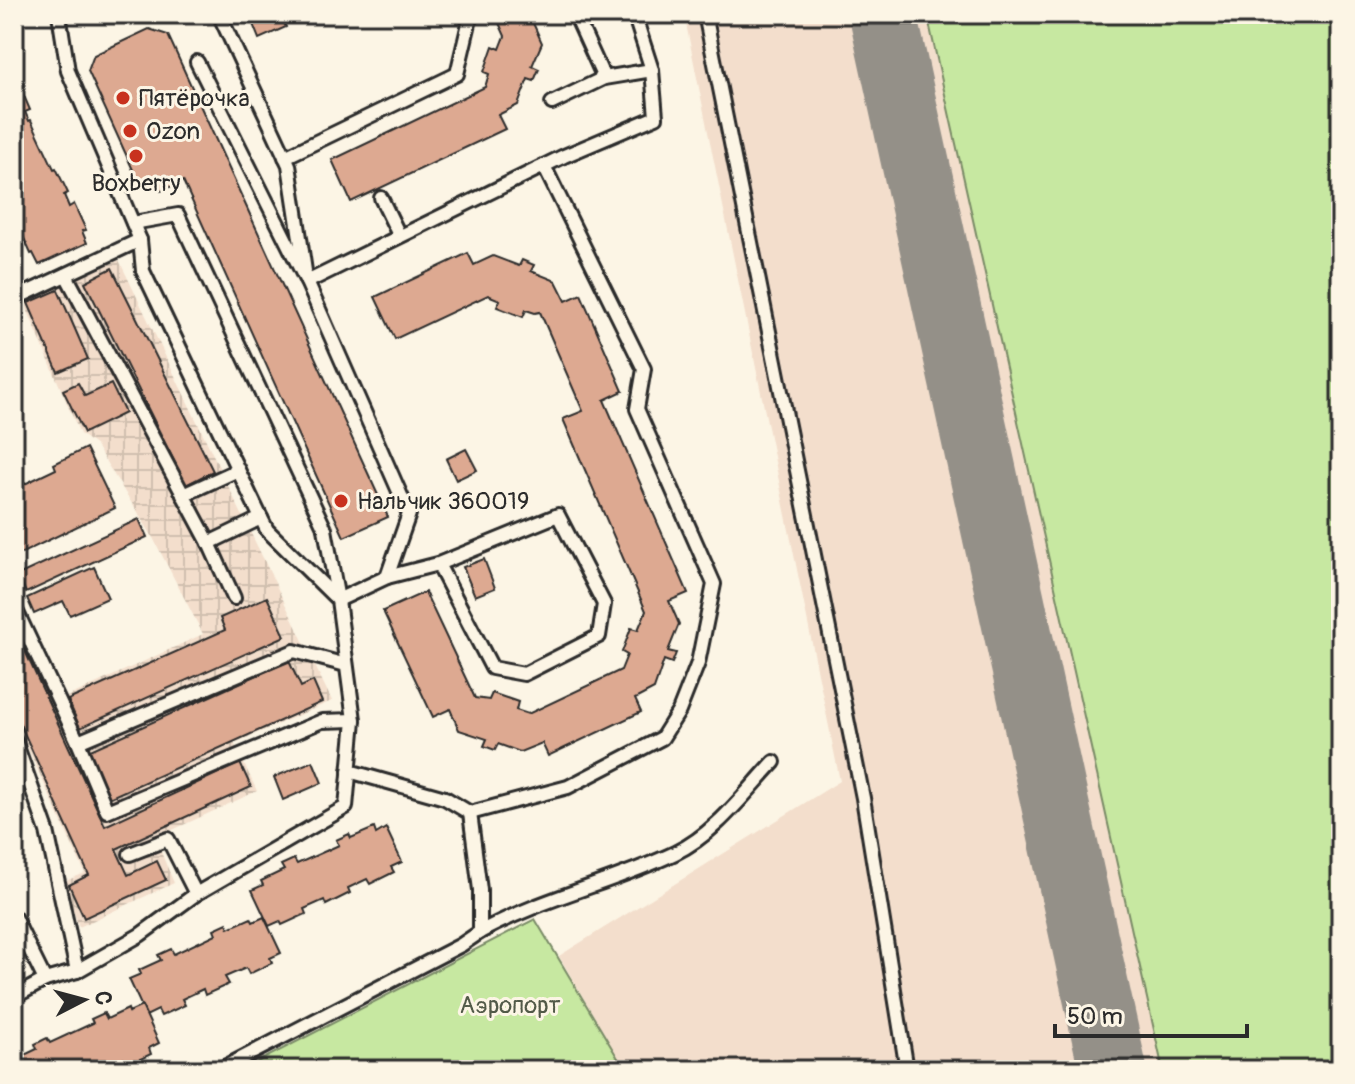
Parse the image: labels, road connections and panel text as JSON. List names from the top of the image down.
{
  "parks": ["Аэропорт"],
  "places": [
    "Пятёрочка",
    "Ozon",
    "Boxberry",
    "Нальчик 360019"
  ],
  "scale_bar": "50 m",
  "north": "right"
}
